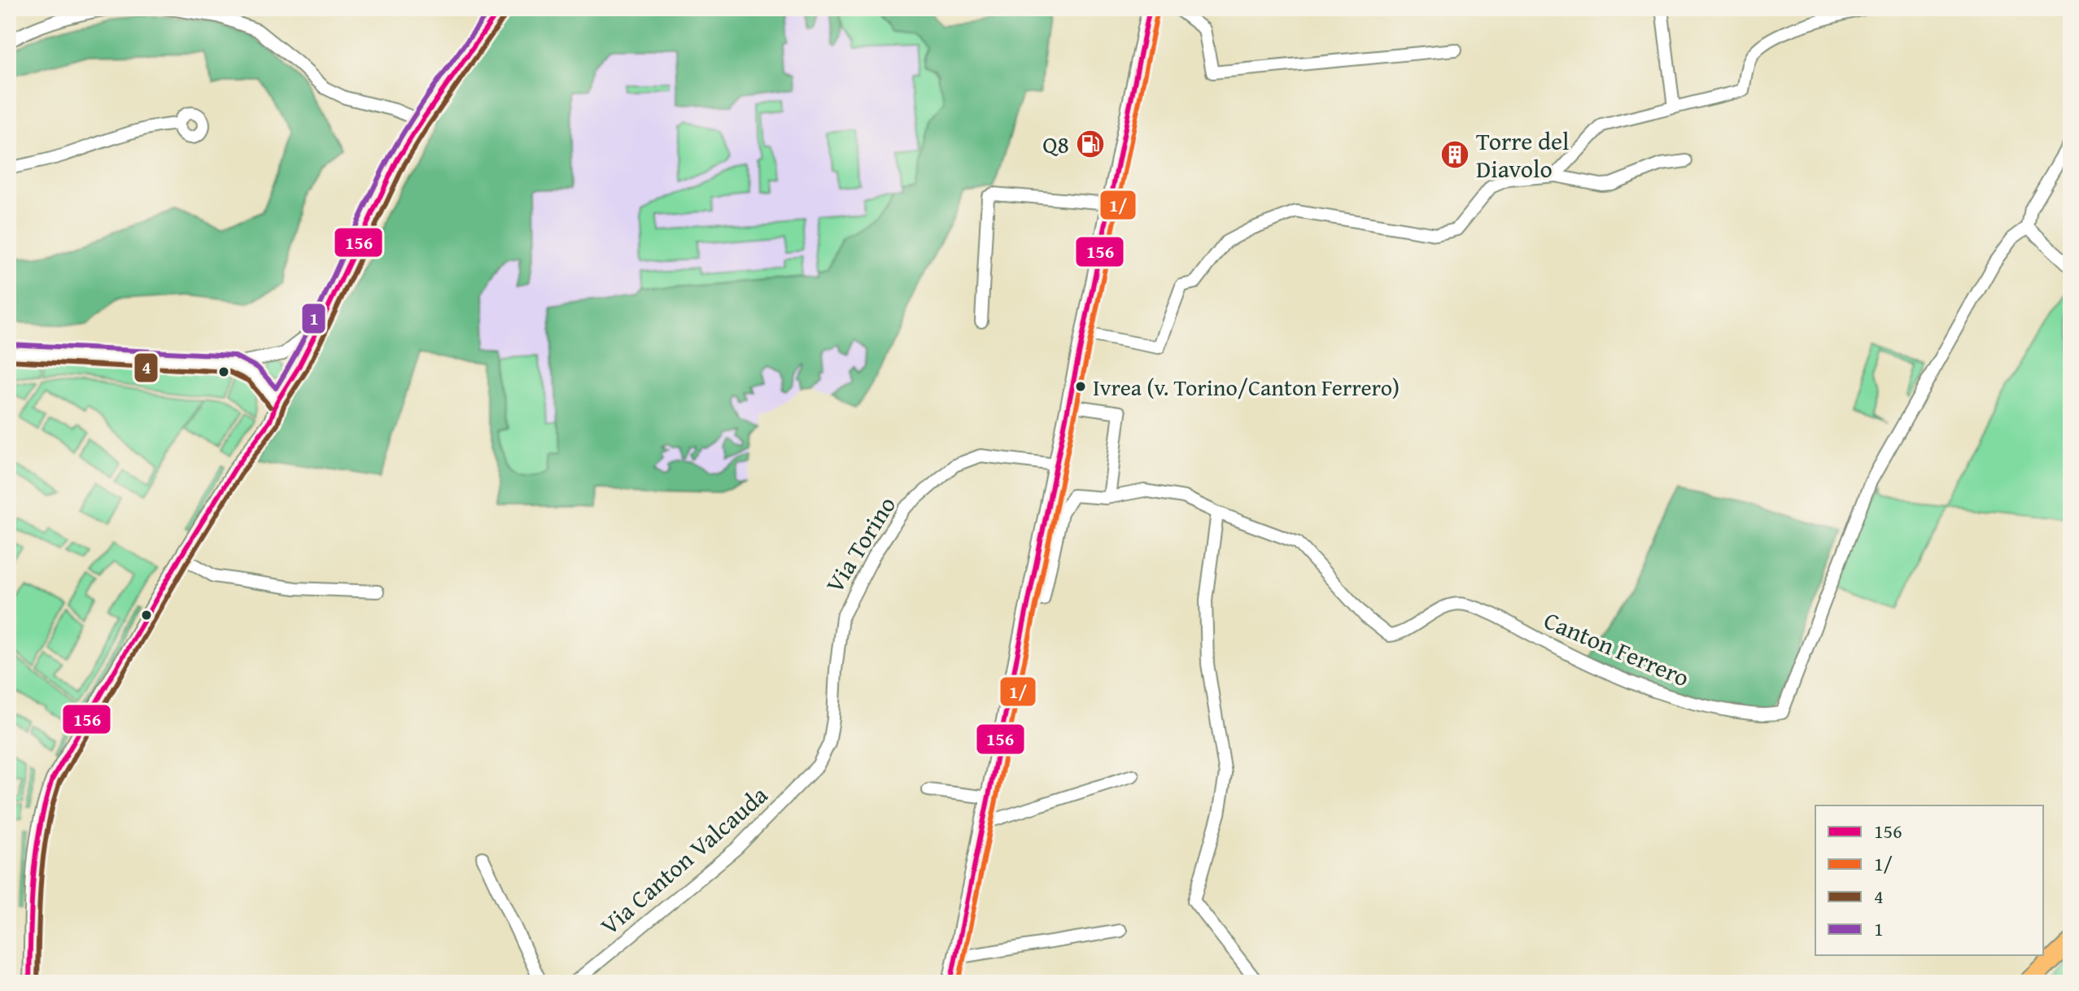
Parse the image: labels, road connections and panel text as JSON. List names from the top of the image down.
{
  "streets": {
    "street": ["Via Torino", "Canton Ferrero", "Via Canton Valcauda"]
  },
  "crossings": [
    ["Via Torino", "Via Canton Valcauda"]
  ],
  "places": {
    "fuel station": ["Q8"],
    "building": ["Torre del Diavolo"],
    "other": ["Ivrea (v. Torino/Canton Ferrero)"]
  },
  "lines": [
    "transit line 156",
    "transit line 1",
    "transit line 1/",
    "transit line 4"
  ],
  "legend": [
    "156",
    "1/",
    "4",
    "1"
  ]
}
